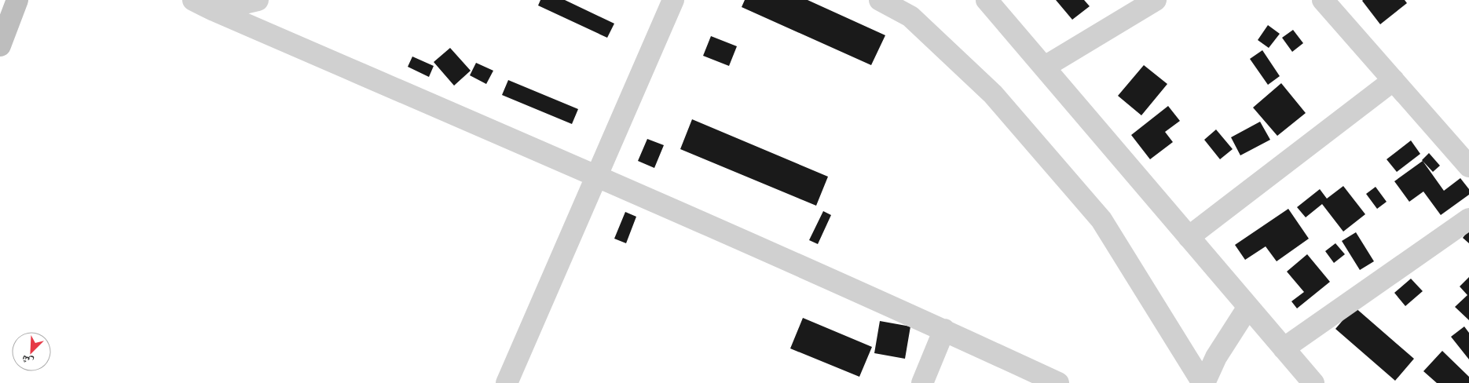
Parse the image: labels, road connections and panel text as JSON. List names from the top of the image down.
{
  "north": "bottom left"
}
